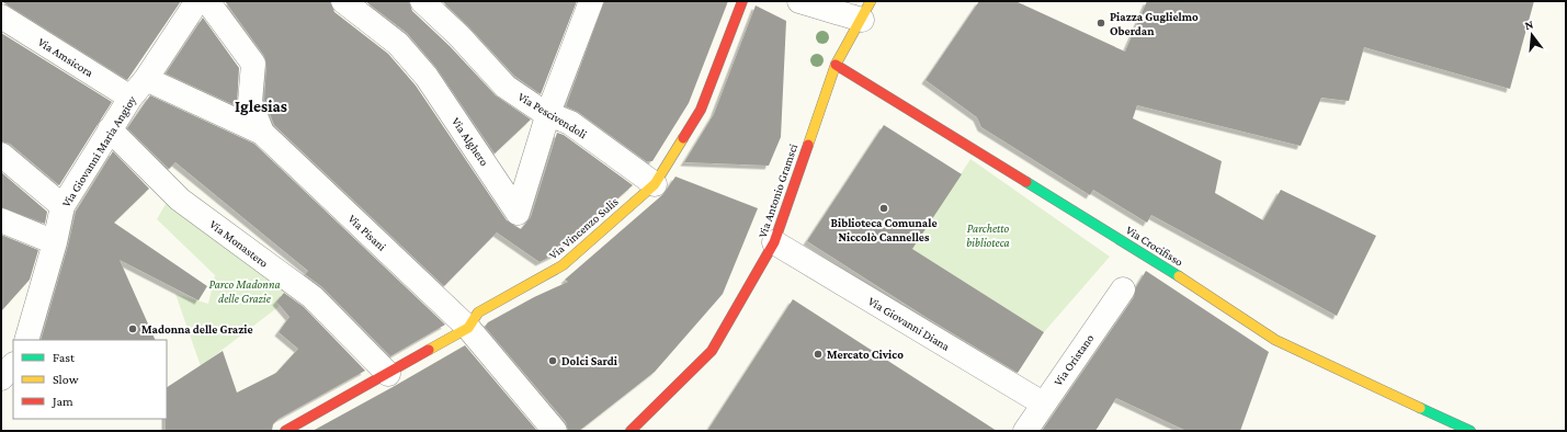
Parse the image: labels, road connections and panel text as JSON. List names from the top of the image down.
{
  "streets": {
    "street": [
      "Via Amsicora",
      "Via Pescivendoli",
      "Via Alghero",
      "Via Giovanni Maria Angioy",
      "Via Antonio Gramsci",
      "Via Vincenzo Sulis",
      "Via Pisani",
      "Via Monastero",
      "Via Crocifisso",
      "Via Giovanni Diana",
      "Via Oristano"
    ]
  },
  "crossings": [
    ["Via Amsicora", "Via Giovanni Maria Angioy"],
    ["Via Pescivendoli", "Via Alghero"],
    ["Via Pescivendoli", "Via Vincenzo Sulis"],
    ["Via Giovanni Maria Angioy", "Via Pisani"],
    ["Via Giovanni Maria Angioy", "Via Monastero"],
    ["Via Antonio Gramsci", "Via Crocifisso"],
    ["Via Antonio Gramsci", "Via Giovanni Diana"],
    ["Via Vincenzo Sulis", "Via Pisani"],
    ["Via Vincenzo Sulis", "Via Monastero"],
    ["Via Giovanni Diana", "Via Oristano"]
  ],
  "districts": ["Iglesias"],
  "parks": ["Parchetto biblioteca", "Parco Madonna delle Grazie"],
  "places": [
    "Piazza Guglielmo Oberdan",
    "Biblioteca Comunale Niccolò Cannelles",
    "Madonna delle Grazie",
    "Mercato Civico",
    "Dolci Sardi"
  ],
  "legend": ["Fast", "Slow", "Jam"],
  "north": "top"
}
